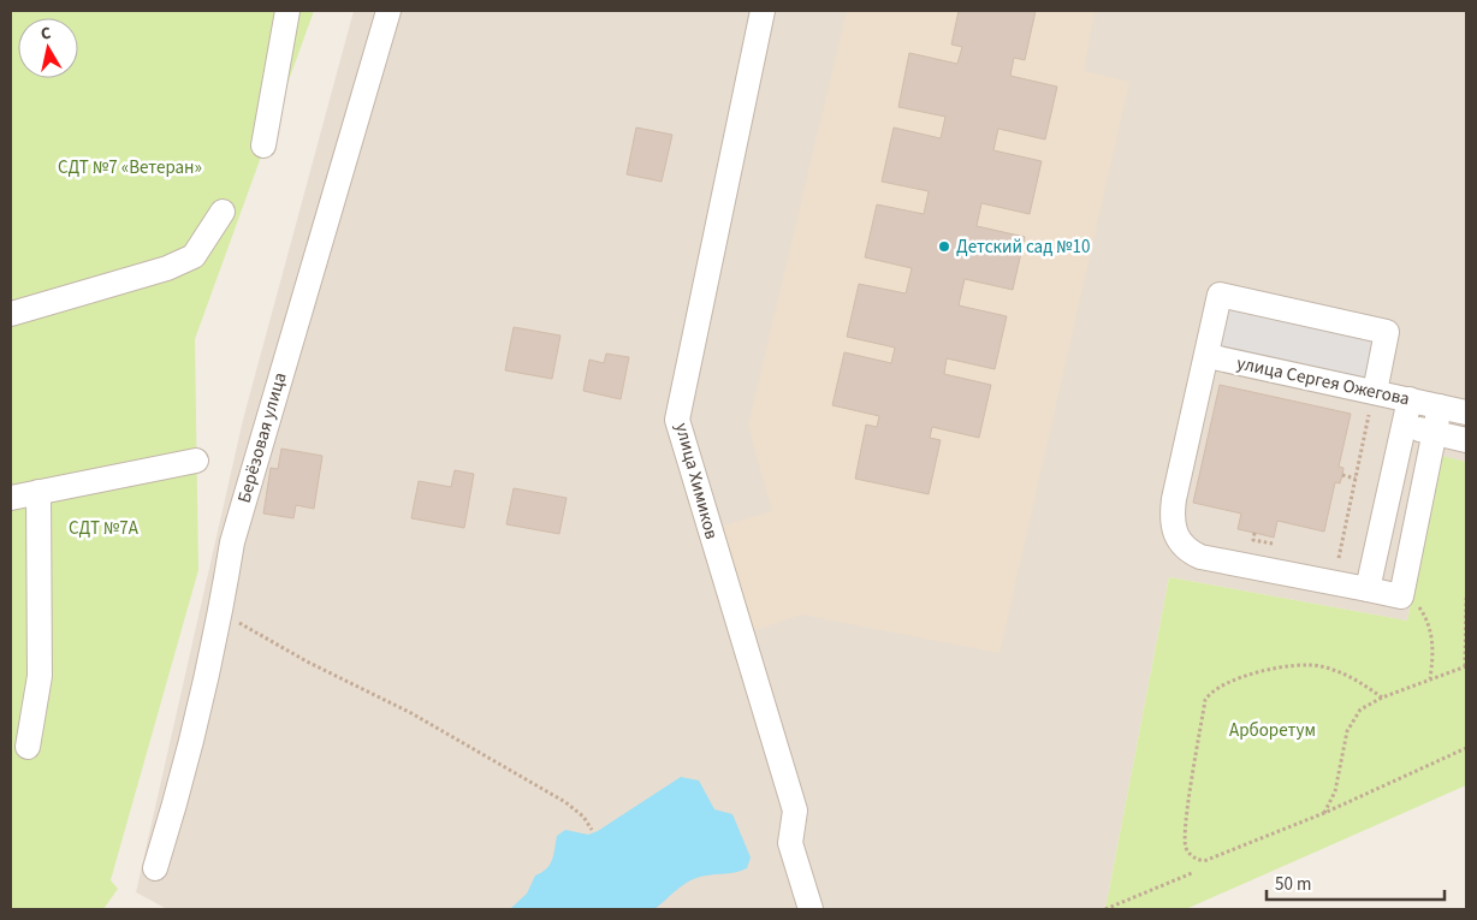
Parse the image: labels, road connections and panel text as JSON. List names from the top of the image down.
{
  "streets": {
    "street": ["улица Сергея Ожегова", "Берёзовая улица", "улица Химиков"]
  },
  "parks": ["СДТ №7 «Ветеран»", "СДТ №7А", "Арборетум"],
  "places": ["Детский сад №10"],
  "scale_bar": "50 m",
  "north": "top"
}
